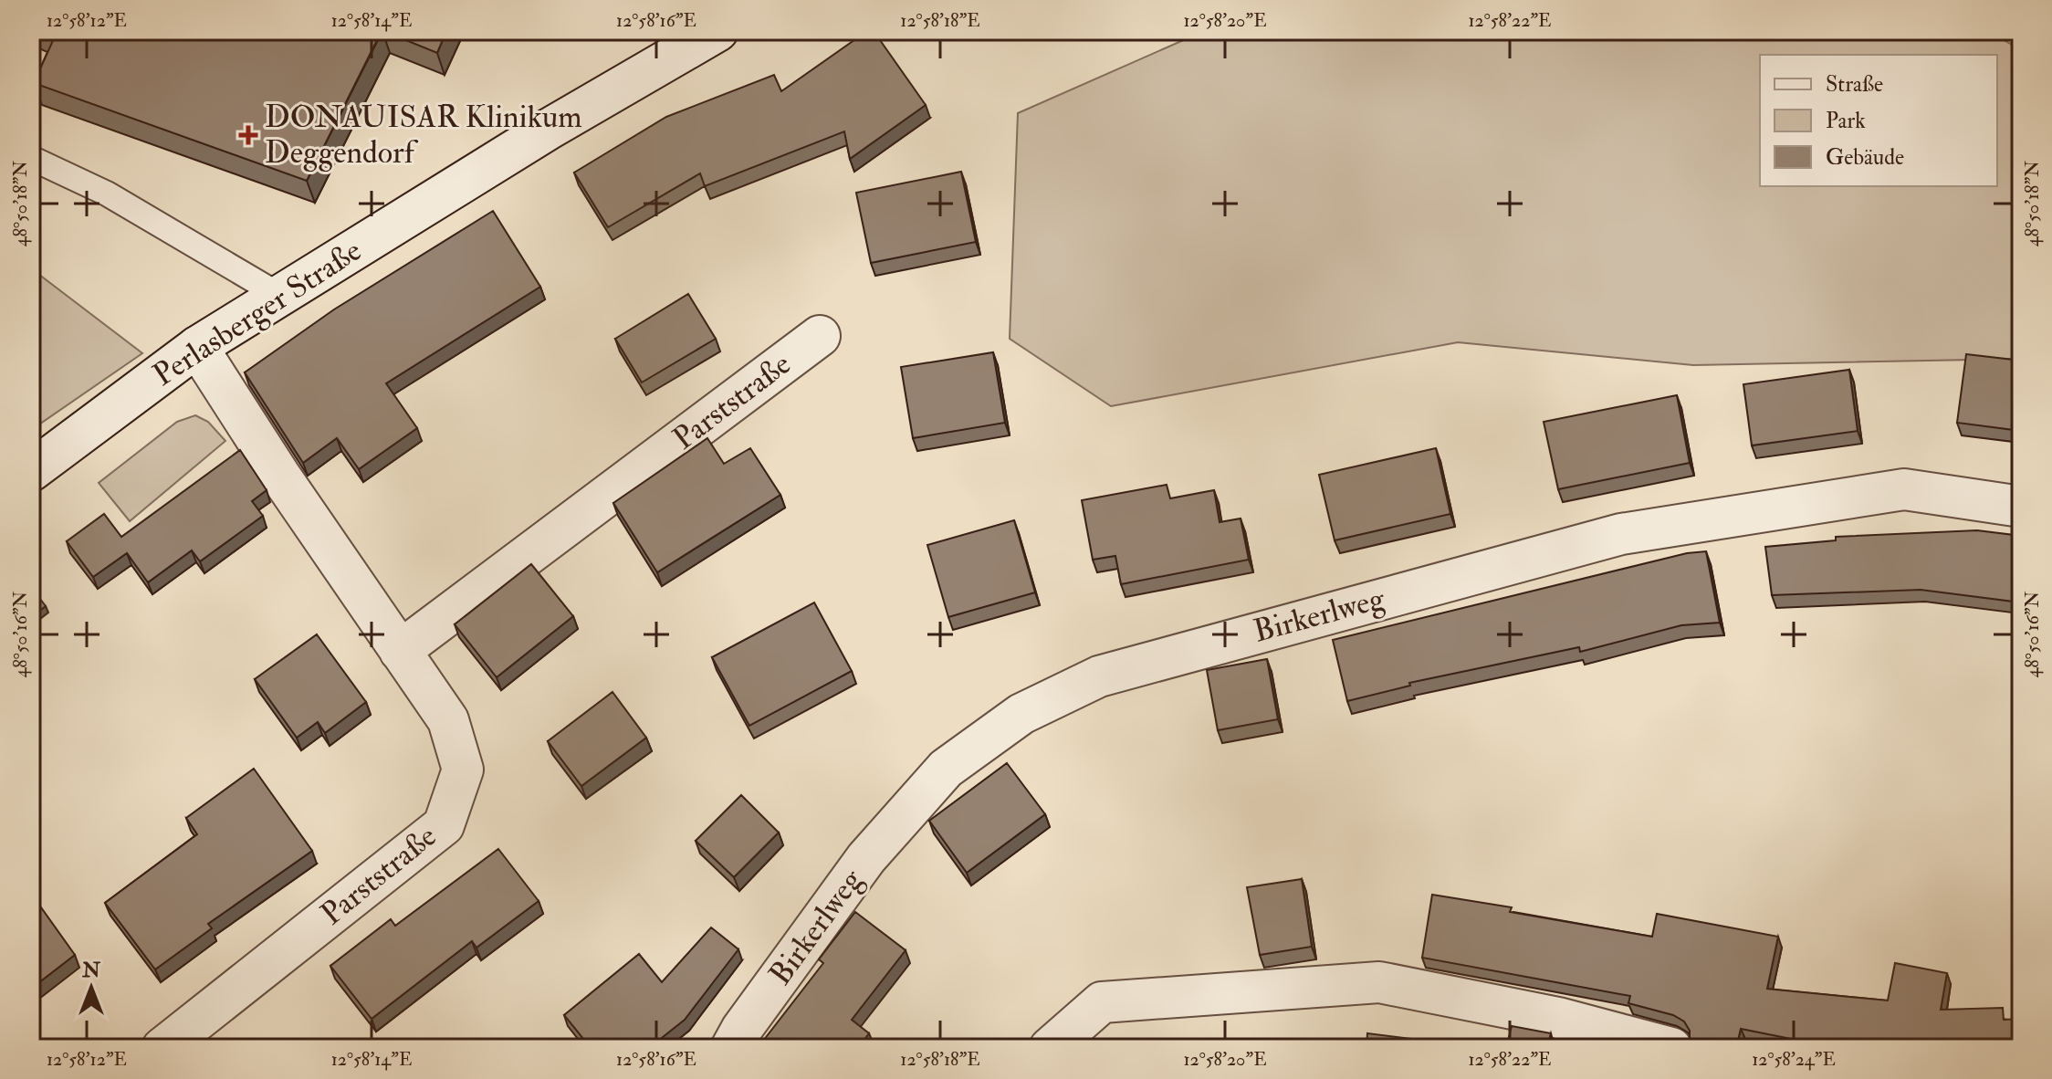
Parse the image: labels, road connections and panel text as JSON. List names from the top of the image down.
{
  "streets": {
    "street": ["Perlasberger Straße", "Parststraße", "Birkerlweg"]
  },
  "crossings": [
    ["Perlasberger Straße", "Parststraße"]
  ],
  "places": {
    "health": ["DONAUISAR Klinikum Deggendorf"]
  },
  "legend": ["Straße", "Park", "Gebäude"],
  "north": "top",
  "coordinates": [
    "12°58'12\"E",
    "12°58'14\"E",
    "12°58'16\"E",
    "12°58'18\"E",
    "12°58'20\"E",
    "12°58'22\"E",
    "48°50'18\"N",
    "48°50'16\"N",
    "12°58'24\"E"
  ]
}
